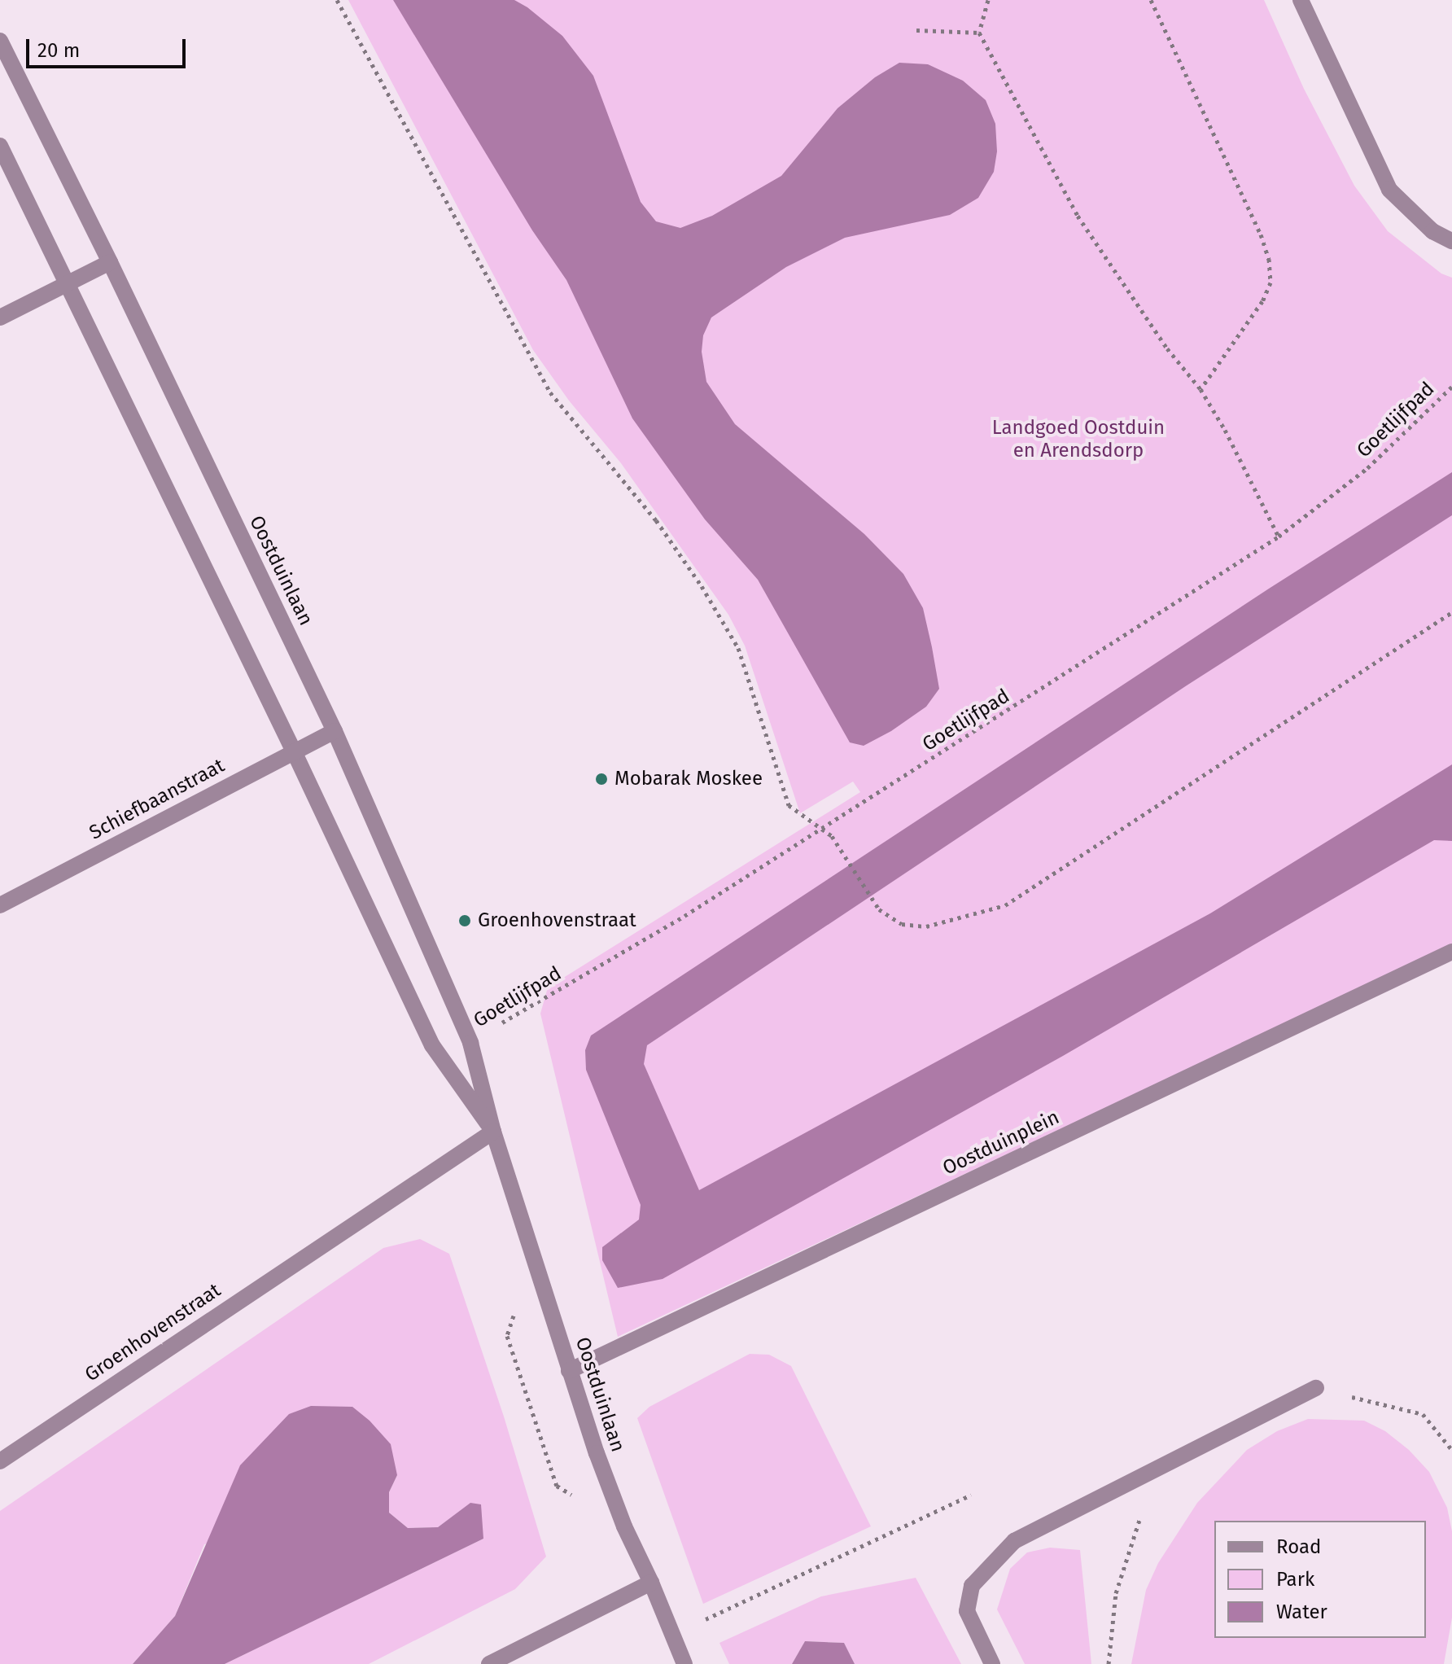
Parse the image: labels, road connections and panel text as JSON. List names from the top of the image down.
{
  "streets": {
    "street": [
      "Oostduinlaan",
      "Schiefbaanstraat",
      "Oostduinplein",
      "Groenhovenstraat"
    ],
    "path": ["Goetlijfpad"]
  },
  "crossings": [
    ["Goetlijfpad", "Oostduinlaan"],
    ["Oostduinlaan", "Schiefbaanstraat"],
    ["Oostduinlaan", "Oostduinplein"],
    ["Oostduinlaan", "Groenhovenstraat"]
  ],
  "parks": ["Landgoed Oostduin en Arendsdorp"],
  "places": ["Mobarak Moskee", "Groenhovenstraat"],
  "legend": ["Road", "Park", "Water"],
  "scale_bar": "20 m"
}
